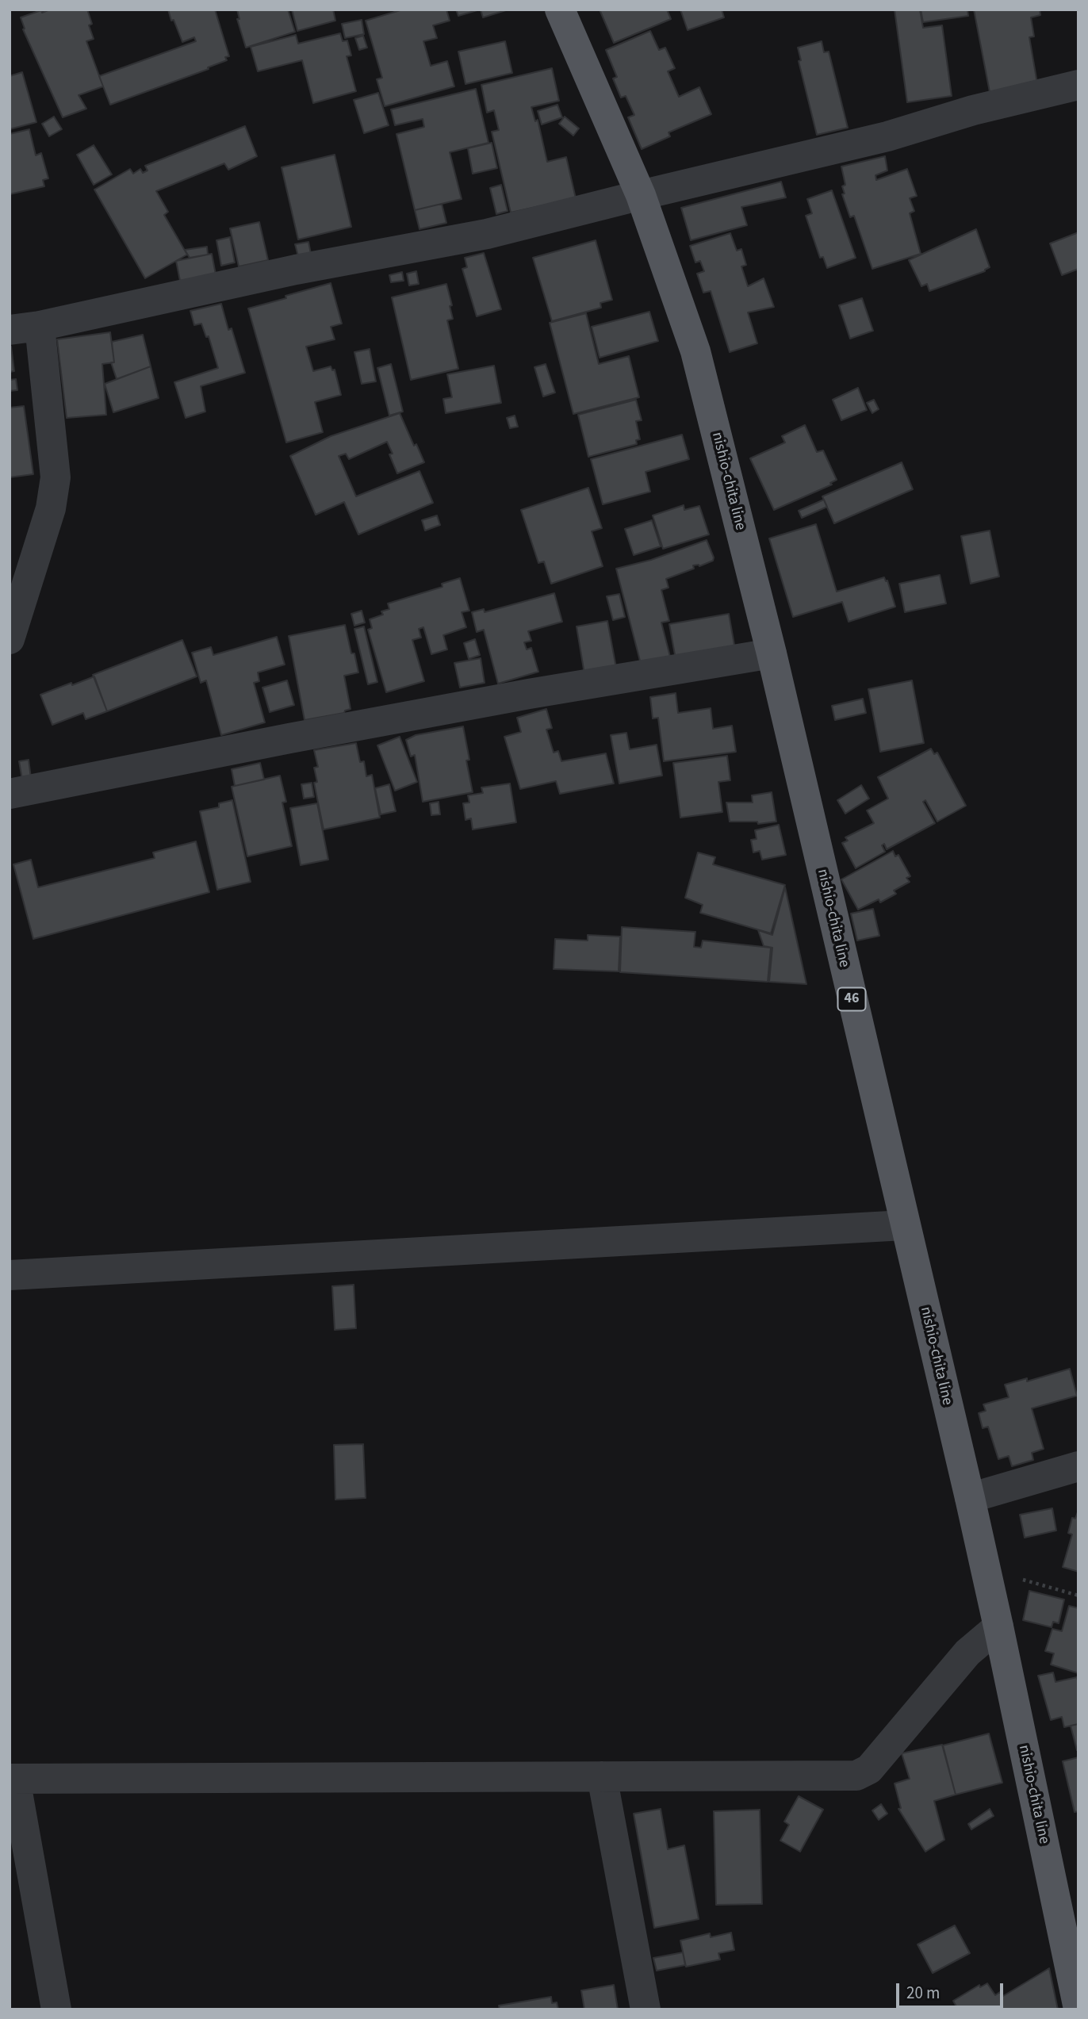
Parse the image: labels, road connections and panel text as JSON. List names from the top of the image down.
{
  "streets": {
    "main road": ["nishio-chita line", "46"]
  },
  "scale_bar": "20 m"
}
